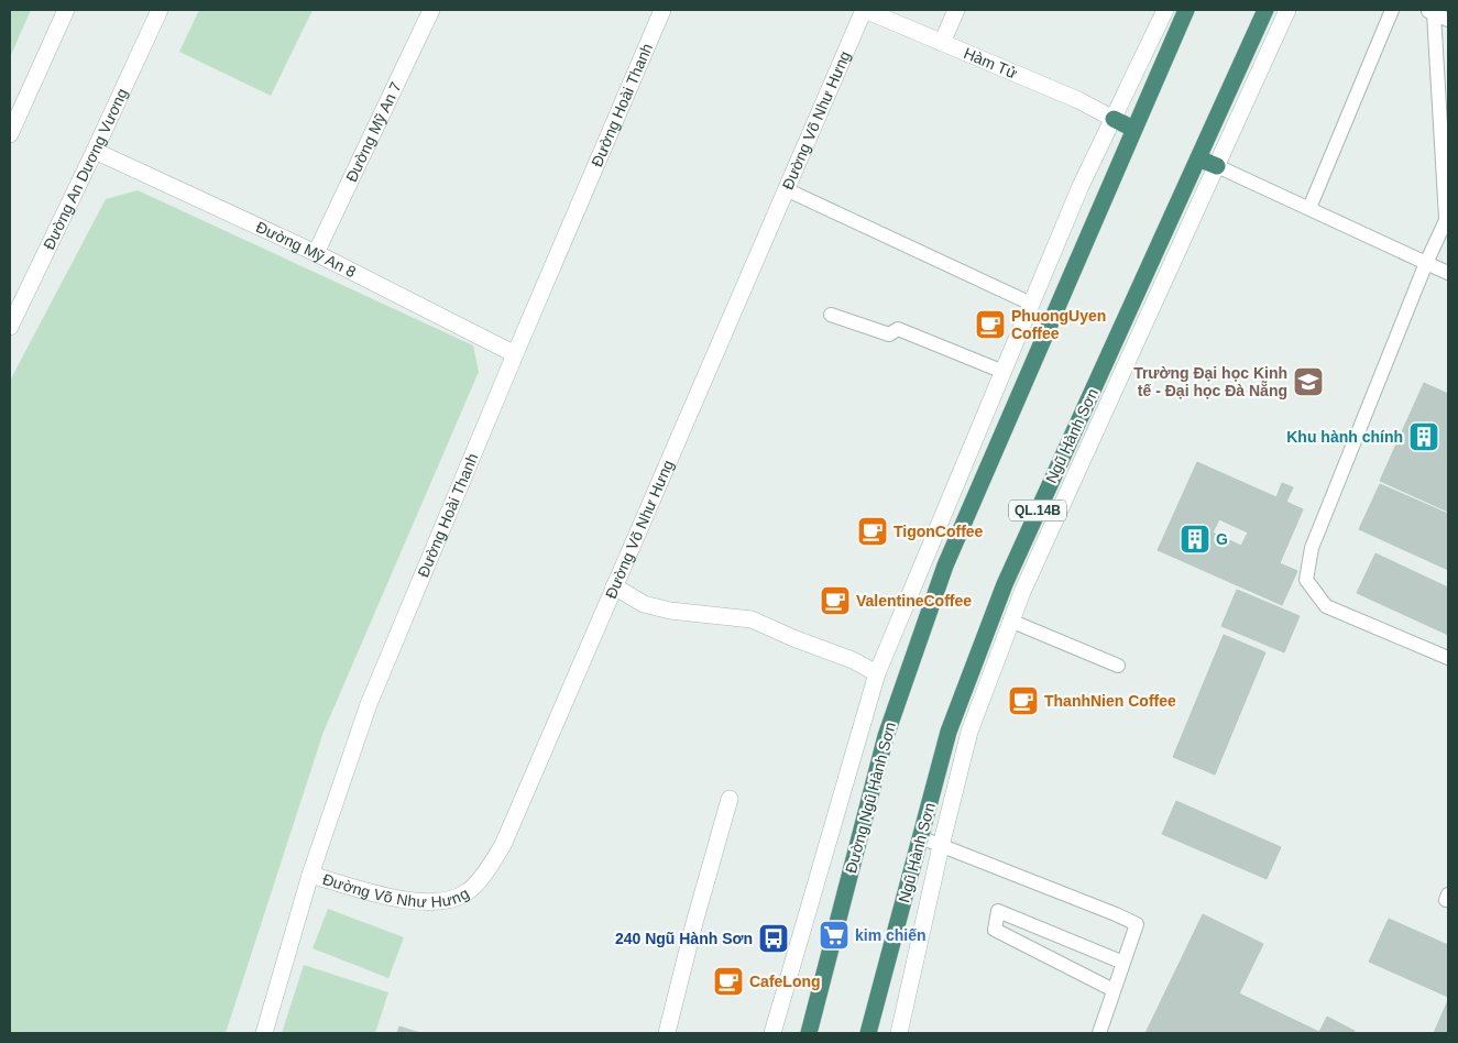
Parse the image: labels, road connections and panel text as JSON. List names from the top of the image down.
{
  "streets": {
    "highway": ["Ngũ Hành Sơn", "QL.14B", "Đường Ngũ Hành Sơn"],
    "street": [
      "Hàm Tử",
      "Đường Hoài Thanh",
      "Đường Võ Như Hưng",
      "Đường Mỹ An 7",
      "Đường An Dương Vương",
      "Đường Mỹ An 8"
    ]
  },
  "crossings": [
    ["Hàm Tử", "Đường Võ Như Hưng"],
    ["Đường Hoài Thanh", "Đường Võ Như Hưng"],
    ["Đường Hoài Thanh", "Đường Mỹ An 8"],
    ["Đường Mỹ An 7", "Đường Mỹ An 8"],
    ["Đường An Dương Vương", "Đường Mỹ An 8"]
  ],
  "places": {
    "cafe": [
      "PhuongUyen Coffee",
      "TigonCoffee",
      "ValentineCoffee",
      "ThanhNien Coffee",
      "CafeLong"
    ],
    "school or university": ["Trường Đại học Kinh tế - Đại học Đà Nẵng"],
    "building": ["Khu hành chính", "G"],
    "supermarket": ["kim chiến"],
    "bus stop": ["240 Ngũ Hành Sơn"]
  }
}
